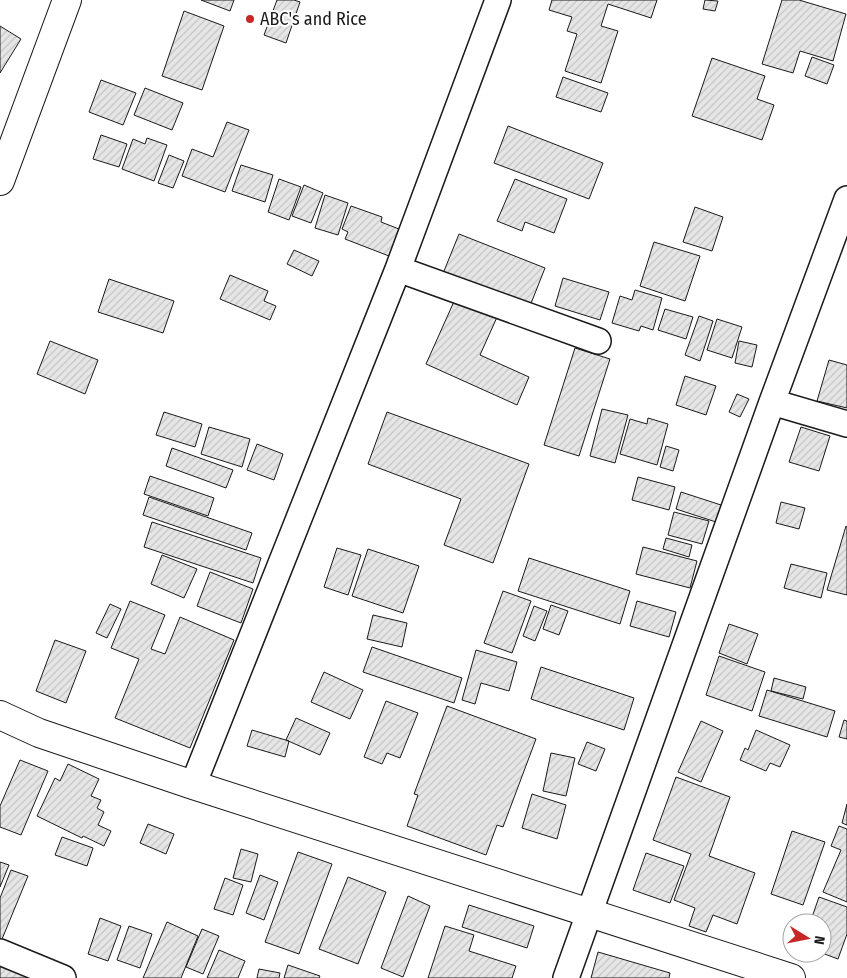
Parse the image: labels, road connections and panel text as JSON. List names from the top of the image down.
{
  "places": ["ABC's and Rice"],
  "north": "right"
}
